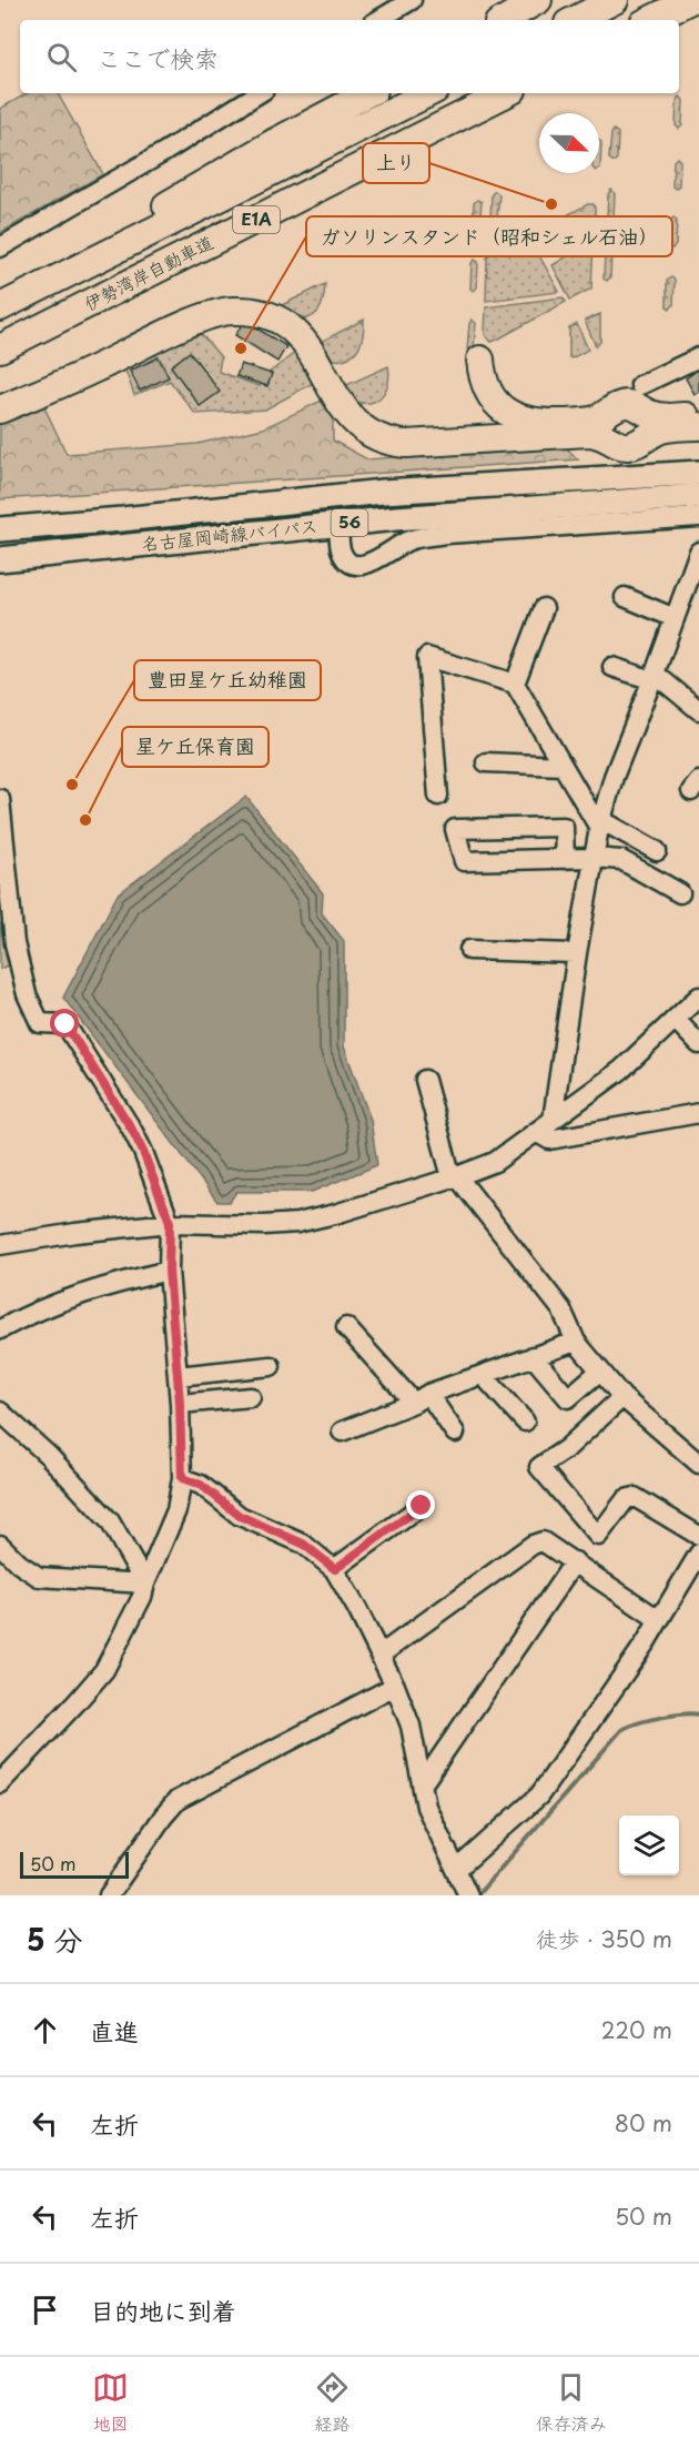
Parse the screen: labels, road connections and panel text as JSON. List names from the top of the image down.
{
  "streets": {
    "highway": ["E1A", "伊勢湾岸自動車道"],
    "main road": ["56", "名古屋岡崎線バイパス"]
  },
  "places": [
    "上り",
    "ガソリンスタンド（昭和シェル石油）",
    "豊田星ケ丘幼稚園",
    "星ケ丘保育園"
  ],
  "scale_bar": "50 m",
  "north": "bottom right",
  "page": {
    "search": "ここで検索",
    "scale": "50 m",
    "heading": ["5 分", "徒歩 · 350 m"],
    "list": [
      ["直進", "220 m"],
      ["左折", "80 m"],
      ["左折", "50 m"],
      "目的地に到着"
    ],
    "nav": ["地図", "経路", "保存済み"]
  }
}
